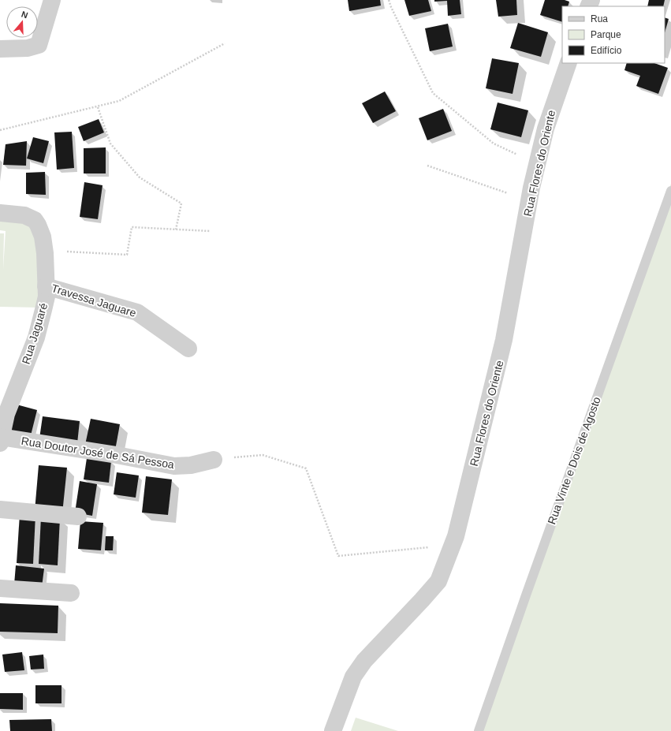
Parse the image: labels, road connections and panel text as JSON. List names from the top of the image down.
{
  "streets": {
    "street": [
      "Rua Flores do Oriente",
      "Travessa Jaguare",
      "Rua Jaguaré",
      "Rua Doutor José de Sá Pessoa"
    ],
    "lane": ["Rua Vinte e Dois de Agosto"]
  },
  "crossings": [
    ["Travessa Jaguare", "Rua Jaguaré"],
    ["Rua Jaguaré", "Rua Doutor José de Sá Pessoa"]
  ],
  "legend": ["Rua", "Parque", "Edifício"],
  "north": "top"
}
